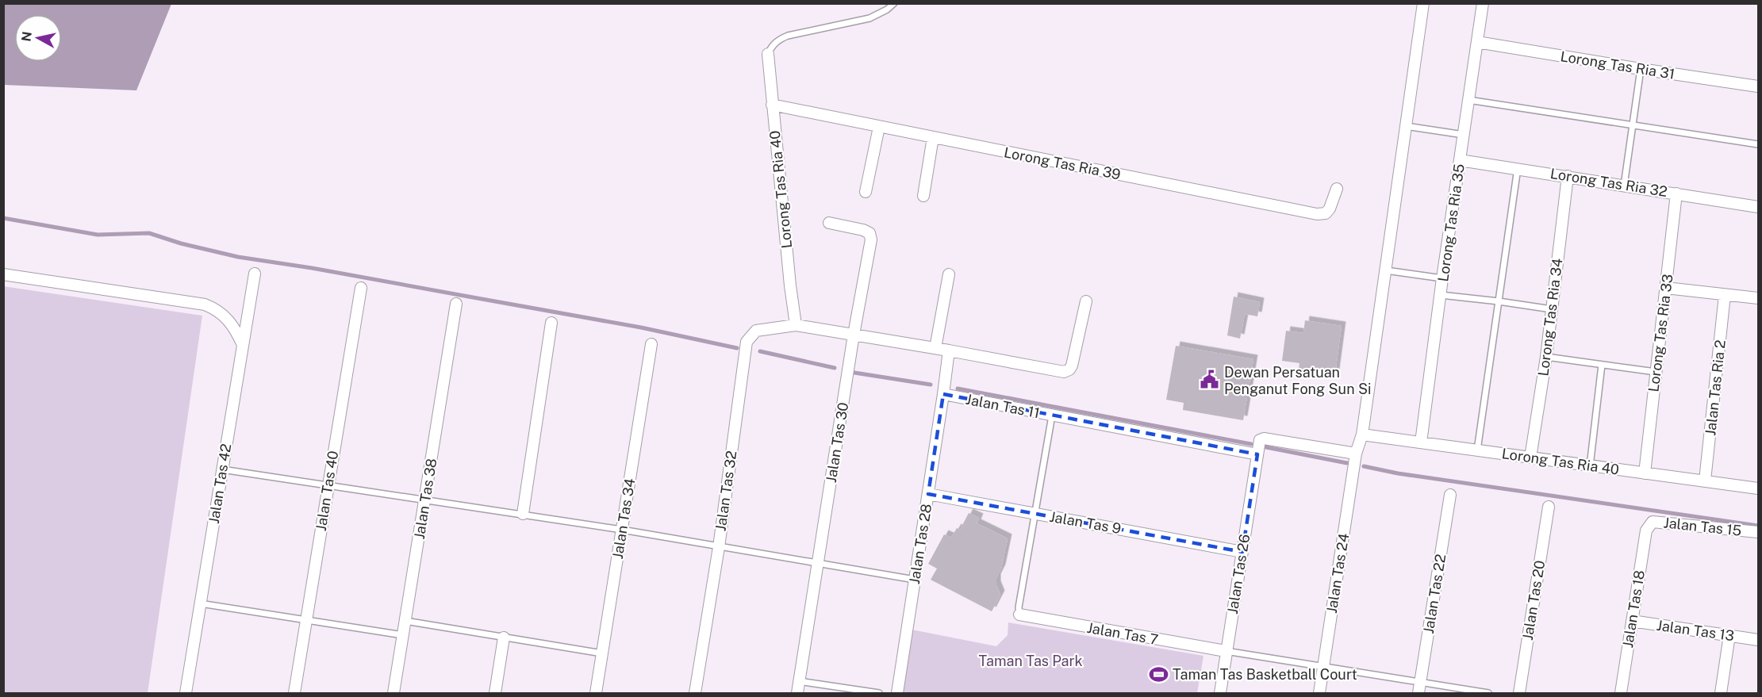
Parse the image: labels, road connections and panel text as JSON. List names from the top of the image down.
{
  "streets": {
    "street": [
      "Lorong Tas Ria 31",
      "Lorong Tas Ria 39",
      "Lorong Tas Ria 32",
      "Lorong Tas Ria 40",
      "Lorong Tas Ria 35",
      "Lorong Tas Ria 34",
      "Lorong Tas Ria 33",
      "Jalan Tas Ria 2",
      "Jalan Tas 11",
      "Jalan Tas 30",
      "Jalan Tas 42",
      "Jalan Tas 40",
      "Jalan Tas 32",
      "Jalan Tas 38",
      "Jalan Tas 34",
      "Jalan Tas 9",
      "Jalan Tas 15",
      "Jalan Tas 28",
      "Jalan Tas 24",
      "Jalan Tas 26",
      "Jalan Tas 22",
      "Jalan Tas 20",
      "Jalan Tas 18",
      "Jalan Tas 13",
      "Jalan Tas 7"
    ]
  },
  "crossings": [
    ["Lorong Tas Ria 31", "Lorong Tas Ria 35"],
    ["Lorong Tas Ria 39", "Lorong Tas Ria 40"],
    ["Lorong Tas Ria 32", "Lorong Tas Ria 35"],
    ["Lorong Tas Ria 32", "Lorong Tas Ria 34"],
    ["Lorong Tas Ria 32", "Lorong Tas Ria 33"],
    ["Lorong Tas Ria 40", "Lorong Tas Ria 35"],
    ["Lorong Tas Ria 40", "Lorong Tas Ria 34"],
    ["Lorong Tas Ria 40", "Lorong Tas Ria 33"],
    ["Lorong Tas Ria 40", "Jalan Tas Ria 2"],
    ["Lorong Tas Ria 40", "Jalan Tas 32"],
    ["Lorong Tas Ria 40", "Jalan Tas 24"],
    ["Jalan Tas 11", "Jalan Tas 28"],
    ["Jalan Tas 11", "Jalan Tas 26"],
    ["Jalan Tas 9", "Jalan Tas 28"],
    ["Jalan Tas 9", "Jalan Tas 26"],
    ["Jalan Tas 15", "Jalan Tas 18"],
    ["Jalan Tas 26", "Jalan Tas 7"],
    ["Jalan Tas 18", "Jalan Tas 13"]
  ],
  "parks": ["Taman Tas Park"],
  "places": {
    "public building": ["Dewan Persatuan Penganut Fong Sun Si"],
    "sports": ["Taman Tas Basketball Court"]
  },
  "north": "left"
}
